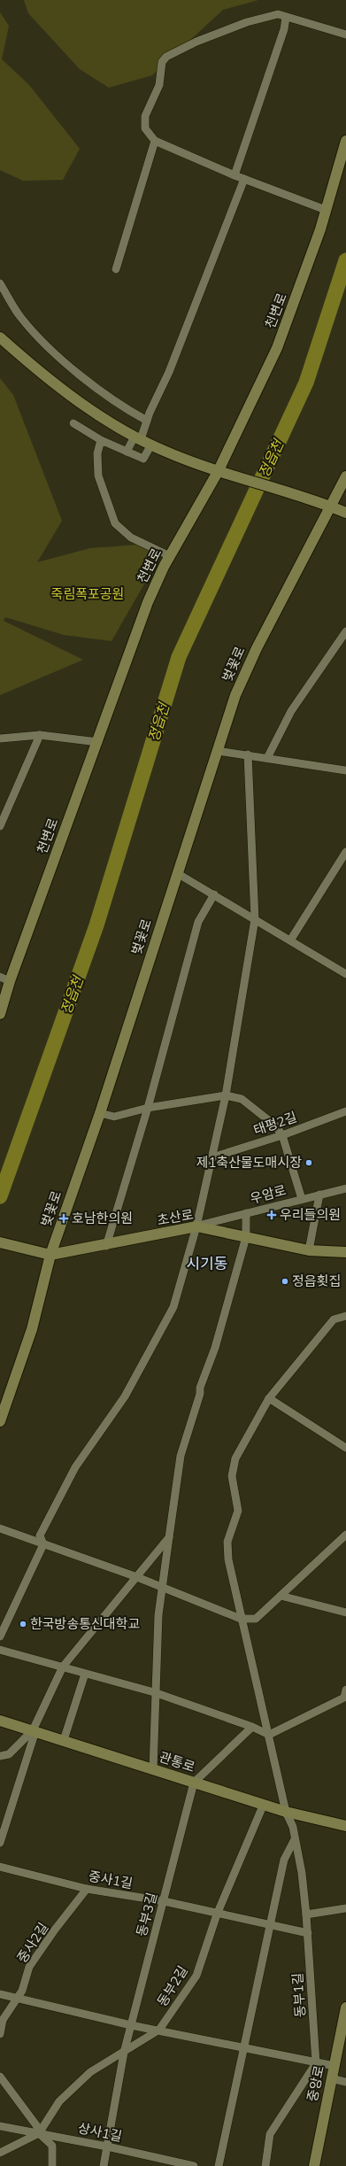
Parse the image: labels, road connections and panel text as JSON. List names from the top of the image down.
{
  "streets": {
    "street": [
      "천변로",
      "벚꽃로",
      "태평2길",
      "우암로",
      "초산로",
      "관통로",
      "중사1길",
      "동부3길",
      "중사2길",
      "동부2길",
      "동부1길",
      "중앙로",
      "상사1길"
    ]
  },
  "crossings": [
    ["벚꽃로", "초산로"],
    ["우암로", "초산로"],
    ["관통로", "동부3길"],
    ["관통로", "동부2길"],
    ["관통로", "동부1길"],
    ["중사1길", "동부3길"],
    ["중사1길", "중사2길"],
    ["중사1길", "동부2길"],
    ["중사1길", "동부1길"],
    ["동부3길", "동부2길"],
    ["동부3길", "상사1길"],
    ["동부2길", "상사1길"]
  ],
  "districts": ["시기동"],
  "water": ["정읍천"],
  "parks": ["죽림폭포공원"],
  "places": {
    "other": ["제1축산물도매시장", "정읍횟집", "한국방송통신대학교"],
    "health": ["우리들의원", "호남한의원"]
  }
}
